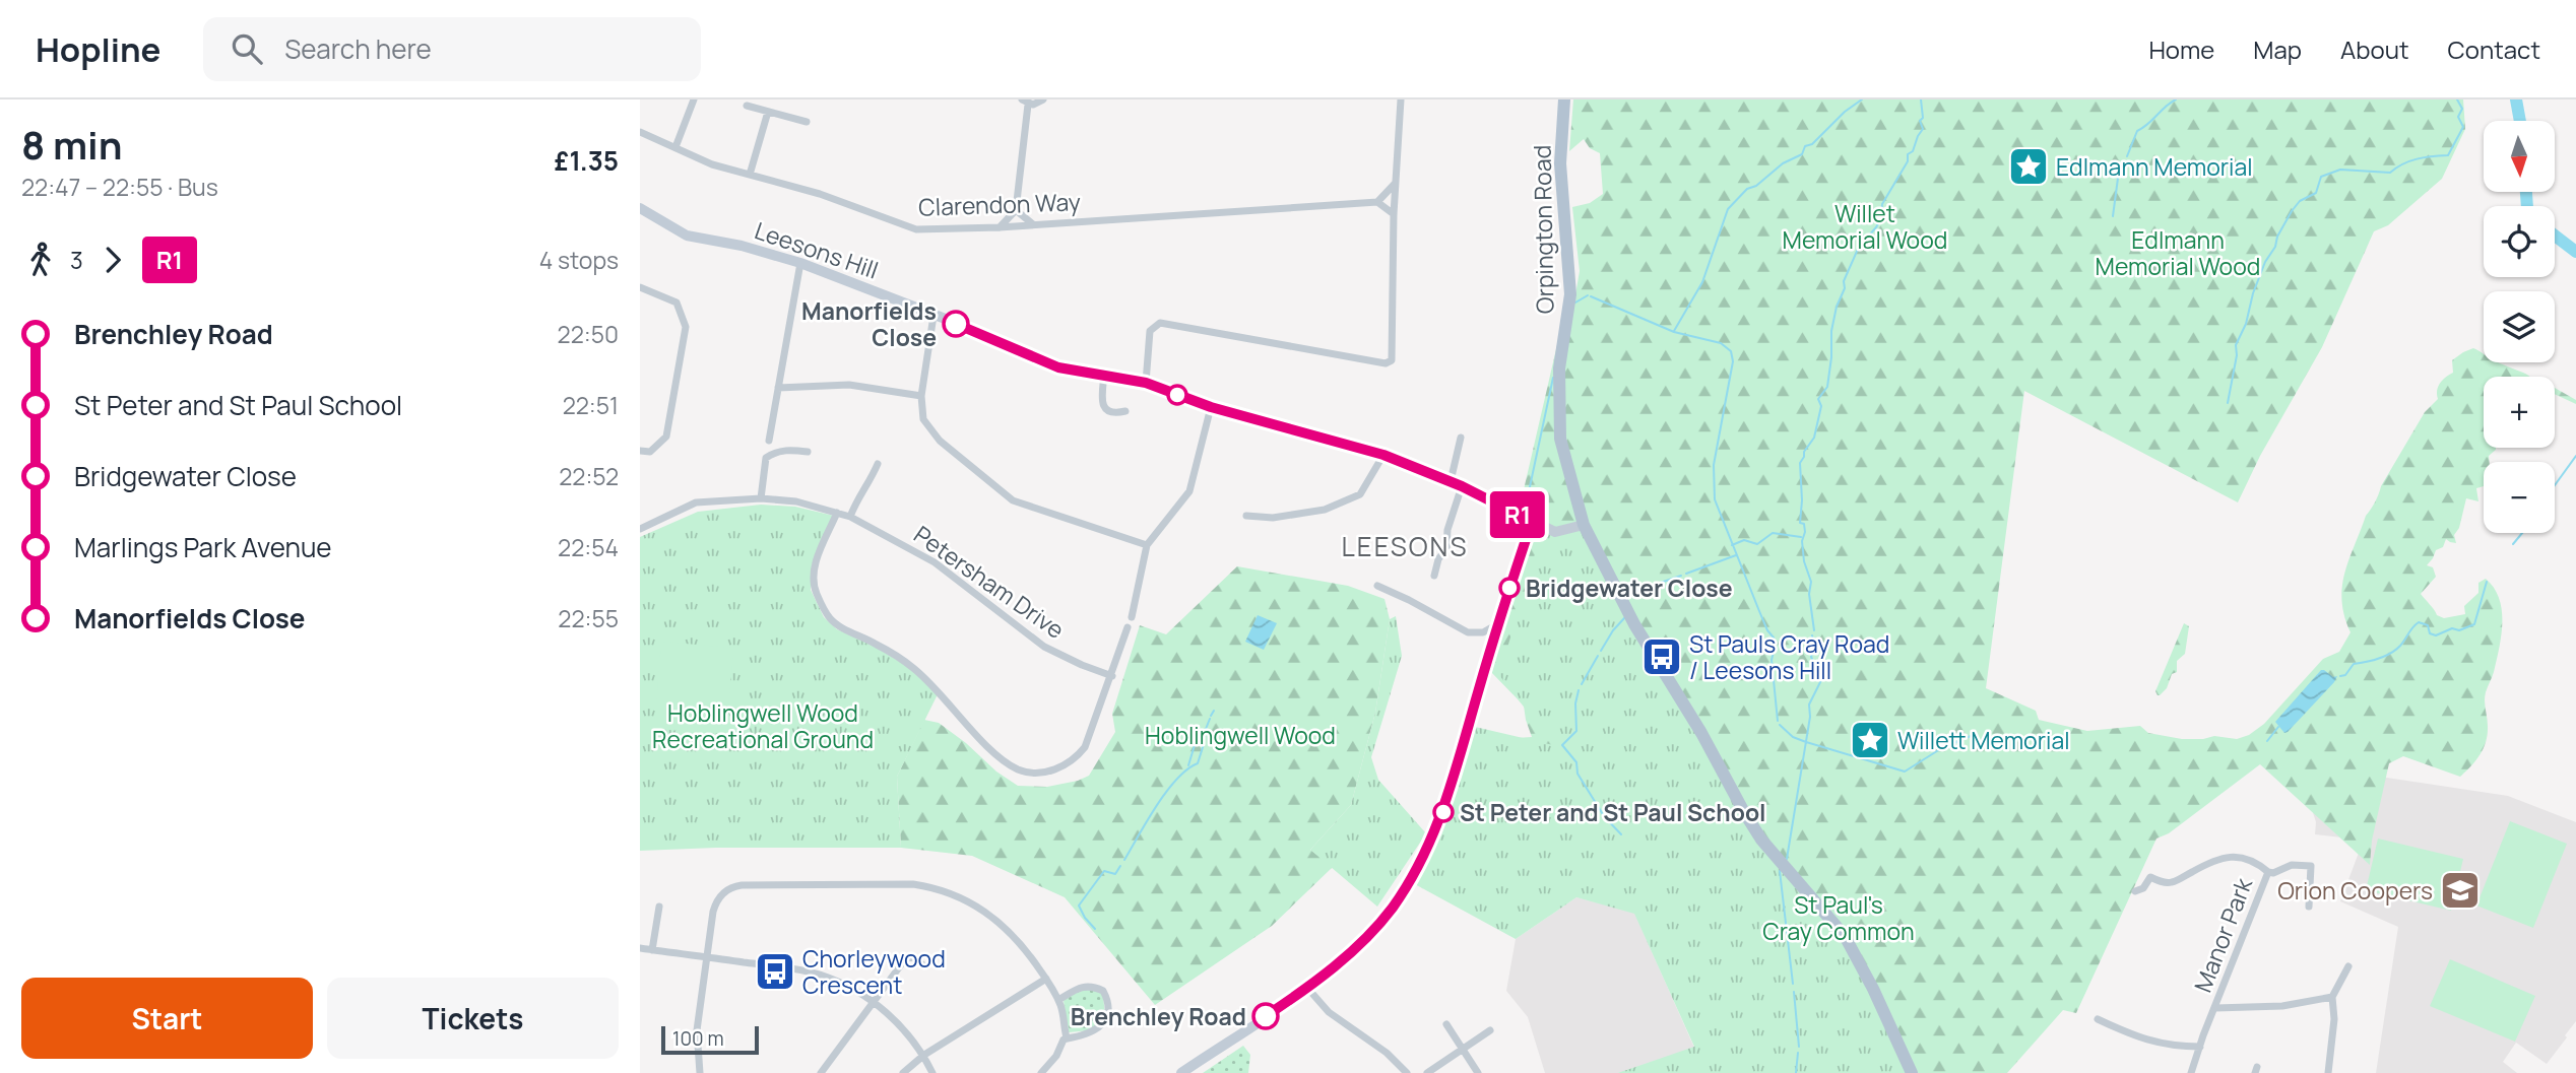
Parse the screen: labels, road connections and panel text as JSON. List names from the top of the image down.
{
  "streets": {
    "main road": ["Orpington Road"],
    "street": [
      "Clarendon Way",
      "Leesons Hill",
      "Petersham Drive",
      "Manor Park"
    ]
  },
  "crossings": [
    ["Orpington Road", "Leesons Hill"]
  ],
  "districts": ["LEESONS"],
  "parks": [
    "Willet Memorial Wood",
    "Edlmann Memorial Wood",
    "Hoblingwell Wood Recreational Ground",
    "Hoblingwell Wood",
    "St Paul's Cray Common"
  ],
  "places": {
    "place": ["Edlmann Memorial", "Willett Memorial"],
    "other": [
      "Manorfields Close",
      "Bridgewater Close",
      "St Peter and St Paul School",
      "Brenchley Road"
    ],
    "bus stop": ["St Pauls Cray Road / Leesons Hill", "Chorleywood Crescent"],
    "school or university": ["Orion Coopers"]
  },
  "lines": ["bus line R1"],
  "scale_bar": "100 m",
  "north": "bottom",
  "page": {
    "header": "Hopline",
    "search": "Search here",
    "nav": [
      "Home",
      "Map",
      "About",
      "Contact"
    ],
    "heading": ["8 min", "22:47 – 22:55 · Bus", "£1.35"],
    "on_map": "R1",
    "map_buttons": ["+", "−"],
    "legs": ["3", "R1", "4 stops"],
    "list": [
      {
        "name": "Brenchley Road",
        "value": "22:50"
      },
      {
        "name": "St Peter and St Paul School",
        "value": "22:51"
      },
      {
        "name": "Bridgewater Close",
        "value": "22:52"
      },
      {
        "name": "Marlings Park Avenue",
        "value": "22:54"
      },
      {
        "name": "Manorfields Close",
        "value": "22:55"
      }
    ],
    "buttons": ["Start", "Tickets"],
    "scale": "100 m"
  }
}
